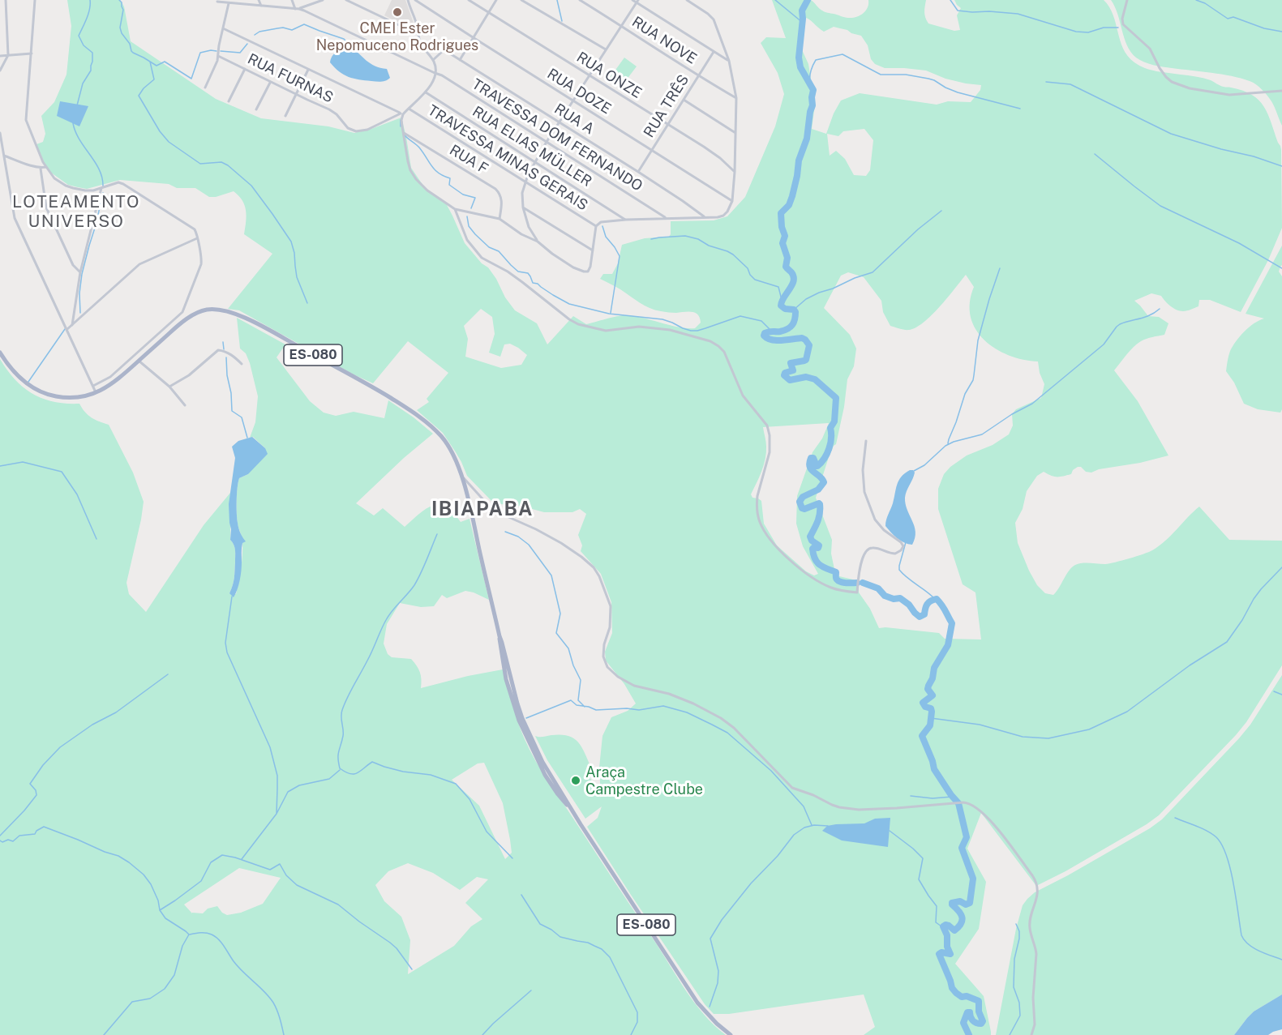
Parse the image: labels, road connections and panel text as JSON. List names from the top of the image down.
{
  "streets": {
    "main road": ["ES-080"],
    "street": [
      "RUA NOVE",
      "RUA ONZE",
      "RUA FURNAS",
      "RUA DOZE",
      "RUA TRÊS",
      "RUA A",
      "TRAVESSA DOM FERNANDO",
      "RUA ELIAS MÜLLER",
      "TRAVESSA MINAS GERAIS",
      "RUA F"
    ]
  },
  "crossings": [
    ["RUA NOVE", "RUA TRÊS"],
    ["RUA ONZE", "RUA TRÊS"],
    ["RUA DOZE", "RUA TRÊS"],
    ["RUA TRÊS", "RUA A"]
  ],
  "districts": ["LOTEAMENTO UNIVERSO", "IBIAPABA"],
  "places": ["CMEI Ester Nepomuceno Rodrigues", "Araça Campestre Clube"]
}
